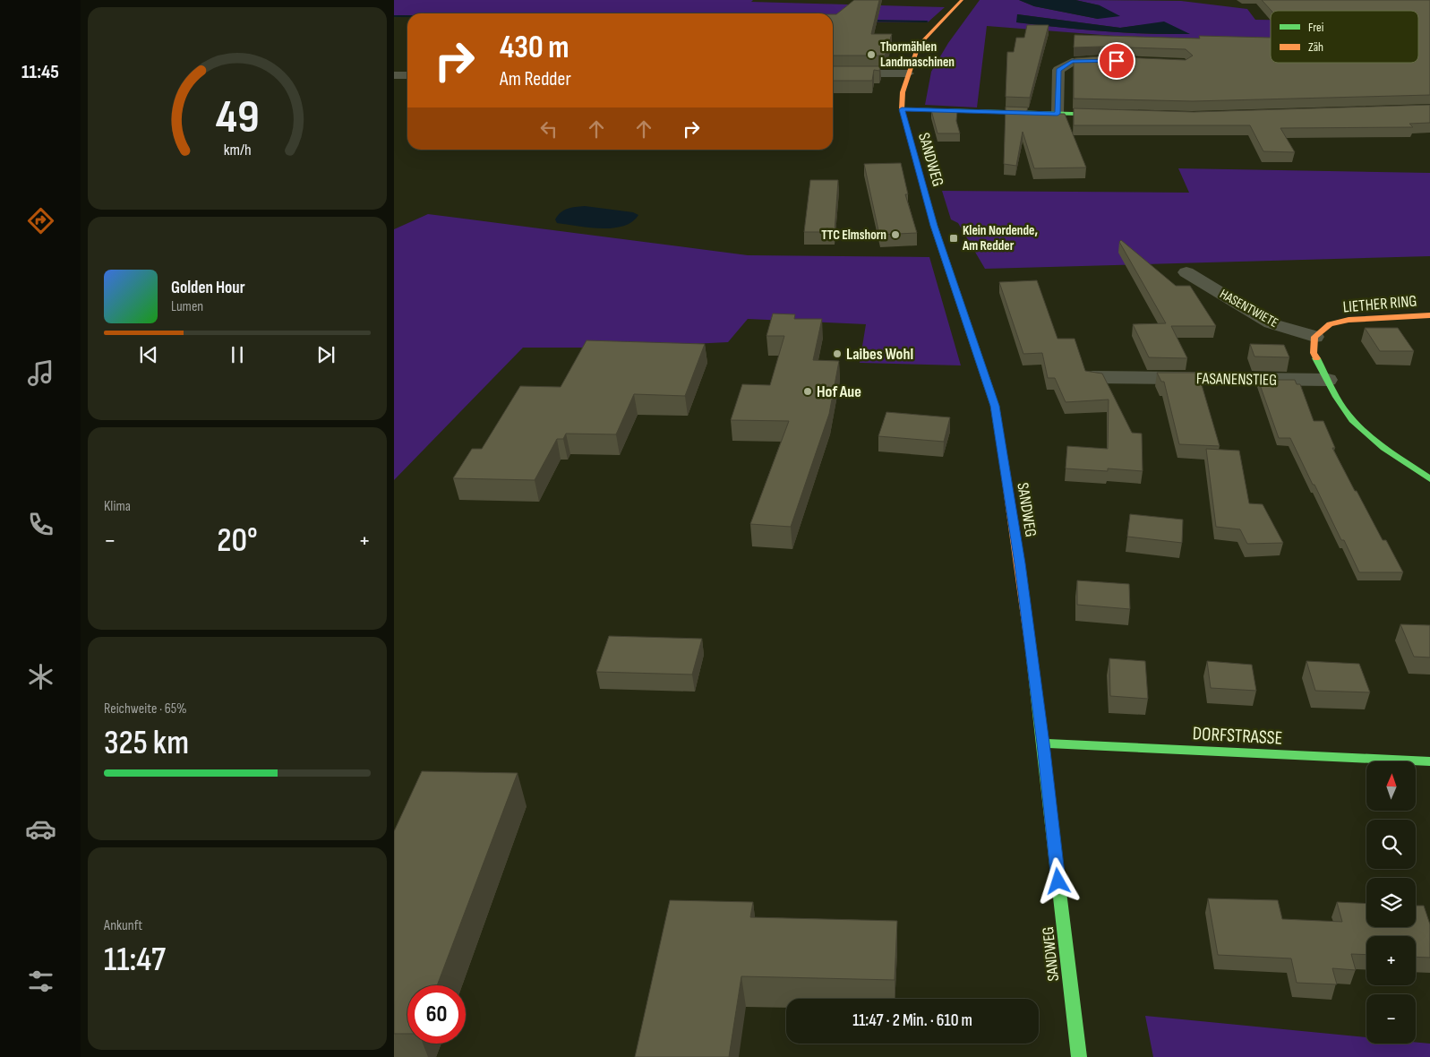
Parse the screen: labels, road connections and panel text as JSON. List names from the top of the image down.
{
  "streets": {
    "main road": ["SANDWEG", "LIETHER RING", "DORFSTRASSE"],
    "street": ["HASENTWIETE", "FASANENSTIEG"]
  },
  "crossings": [
    ["SANDWEG", "DORFSTRASSE"],
    ["LIETHER RING", "HASENTWIETE"]
  ],
  "places": {
    "other": [
      "Thormählen Landmaschinen",
      "TTC Elmshorn",
      "Laibes Wohl",
      "Hof Aue"
    ],
    "transit": ["Klein Nordende, Am Redder"]
  },
  "legend": ["Frei", "Zäh"],
  "north": "top",
  "page": {
    "tabs": "11:45",
    "turn": ["430 m", "Am Redder"],
    "song": ["Golden Hour", "Lumen"],
    "tile": [
      "Klima",
      ["Reichweite · 65%", "325 km"],
      ["Ankunft", "11:47"]
    ],
    "heat": ["−", "20°", "+"],
    "map_buttons": ["+", "−"],
    "limit": "60",
    "trip": "11:47 · 2 Min. · 610 m",
    "gauge": ["49", "km/h"]
  }
}
